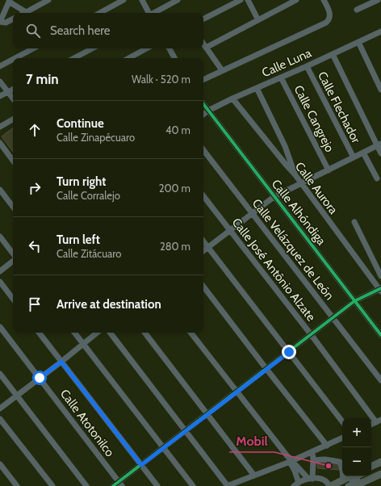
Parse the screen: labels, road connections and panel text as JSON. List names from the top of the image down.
{
  "streets": {
    "street": [
      "Calle Luna",
      "Calle Flechador",
      "Calle Cangrejo",
      "Calle Aurora",
      "Calle Alhóndiga",
      "Calle Velázquez de León",
      "Calle José Antônio Alzate",
      "Calle Atotonilco"
    ]
  },
  "crossings": [
    ["Calle Luna", "Calle Flechador"],
    ["Calle Luna", "Calle Cangrejo"],
    ["Calle Luna", "Calle Aurora"],
    ["Calle Luna", "Calle Alhóndiga"]
  ],
  "places": ["Mobil"],
  "page": {
    "search": "Search here",
    "heading": ["7 min", "Walk · 520 m"],
    "list": [
      ["Continue", "Calle Zinapécuaro", "40 m"],
      ["Turn right", "Calle Corralejo", "200 m"],
      ["Turn left", "Calle Zitácuaro", "280 m"],
      "Arrive at destination"
    ],
    "map_buttons": ["+", "−"]
  }
}
